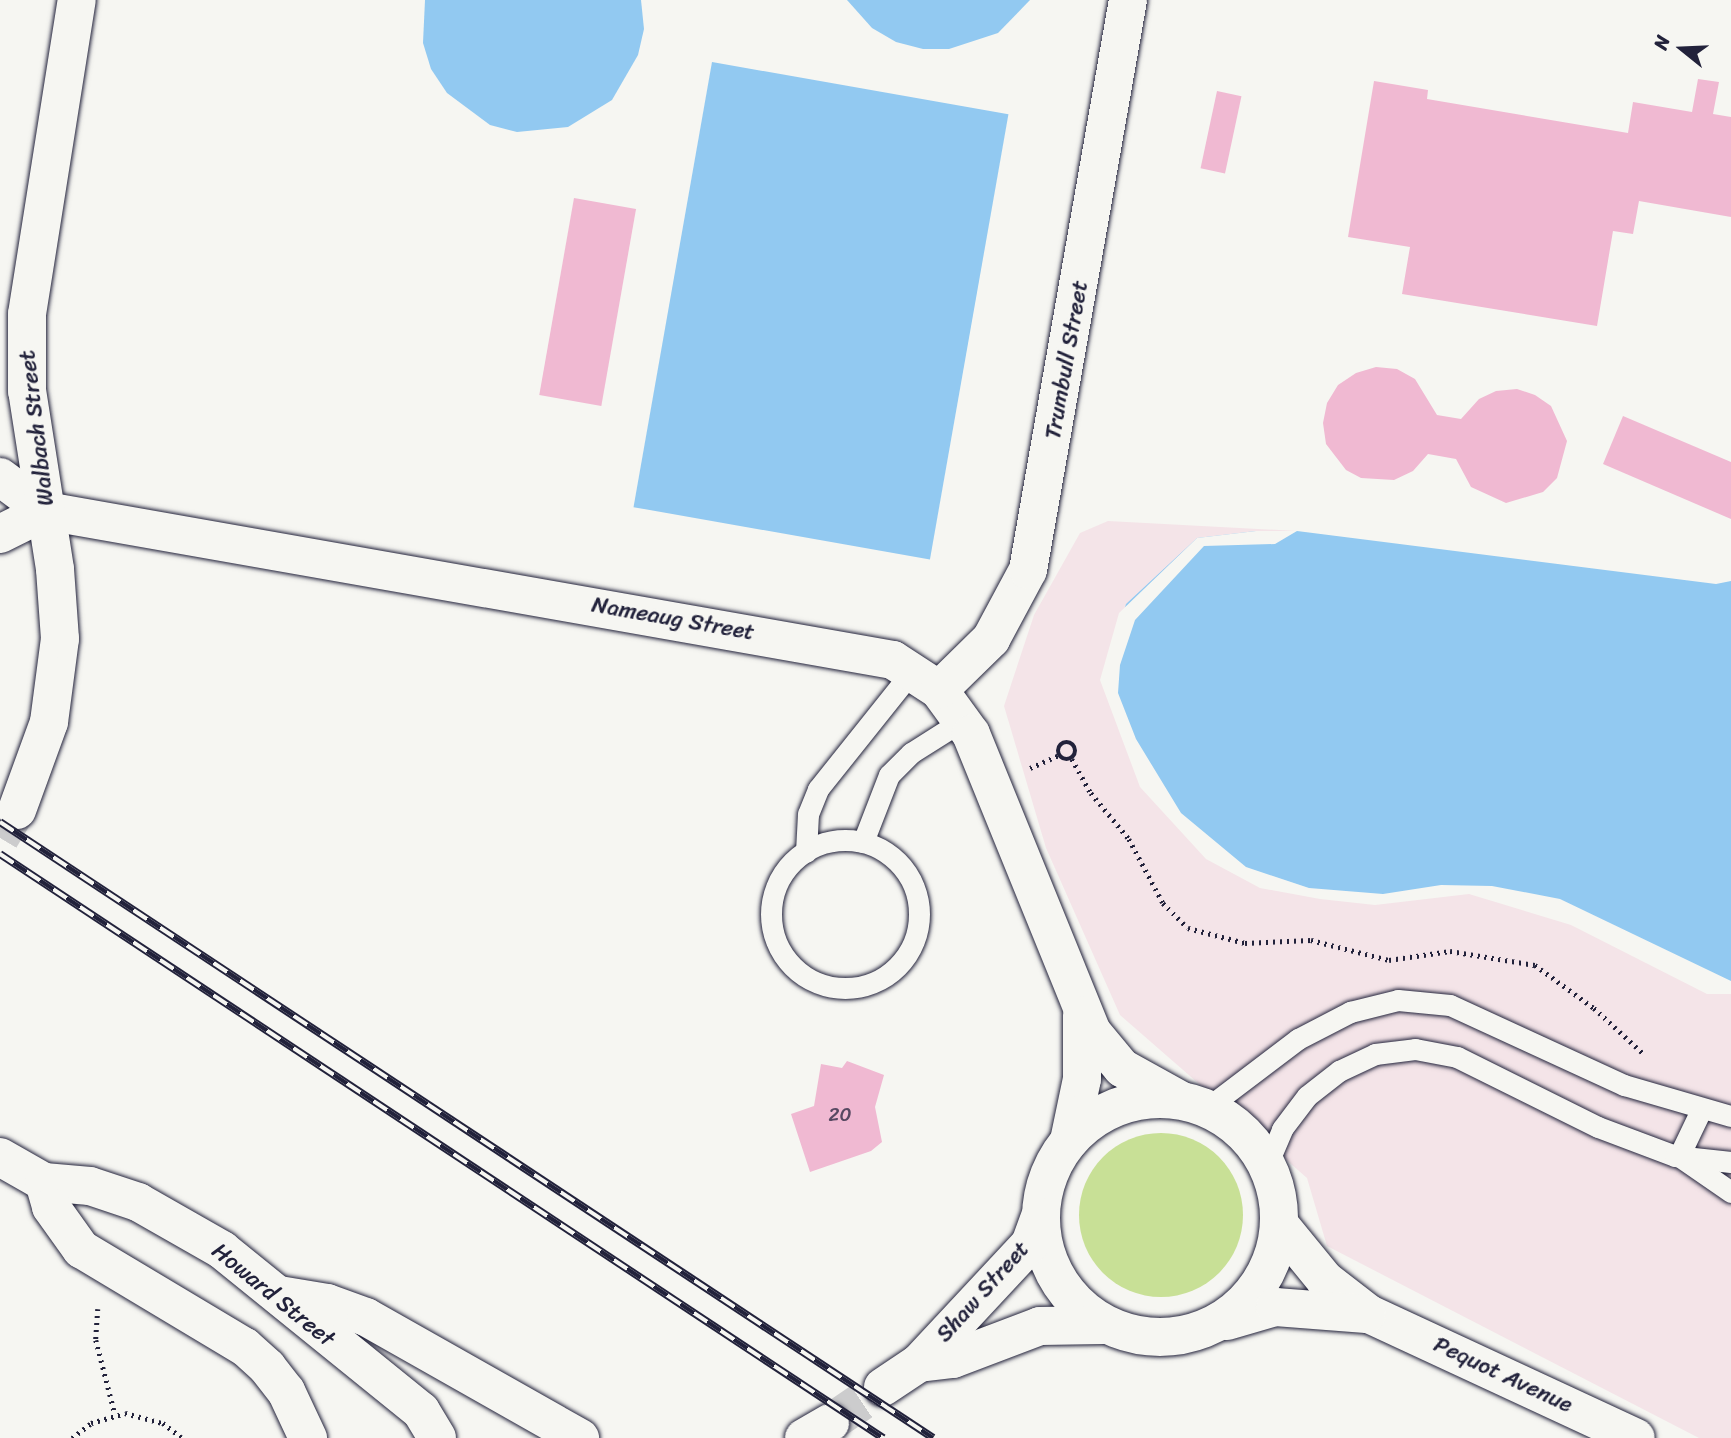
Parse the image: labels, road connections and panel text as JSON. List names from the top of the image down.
{
  "streets": {
    "street": [
      "Trumbull Street",
      "Walbach Street",
      "Nameaug Street",
      "Shaw Street",
      "Howard Street",
      "Pequot Avenue"
    ]
  },
  "crossings": [
    ["Trumbull Street", "Nameaug Street"],
    ["Walbach Street", "Nameaug Street"],
    ["Nameaug Street", "Shaw Street"],
    ["Nameaug Street", "Pequot Avenue"],
    ["Shaw Street", "Pequot Avenue"]
  ],
  "house_numbers": ["20"],
  "north": "left"
}
